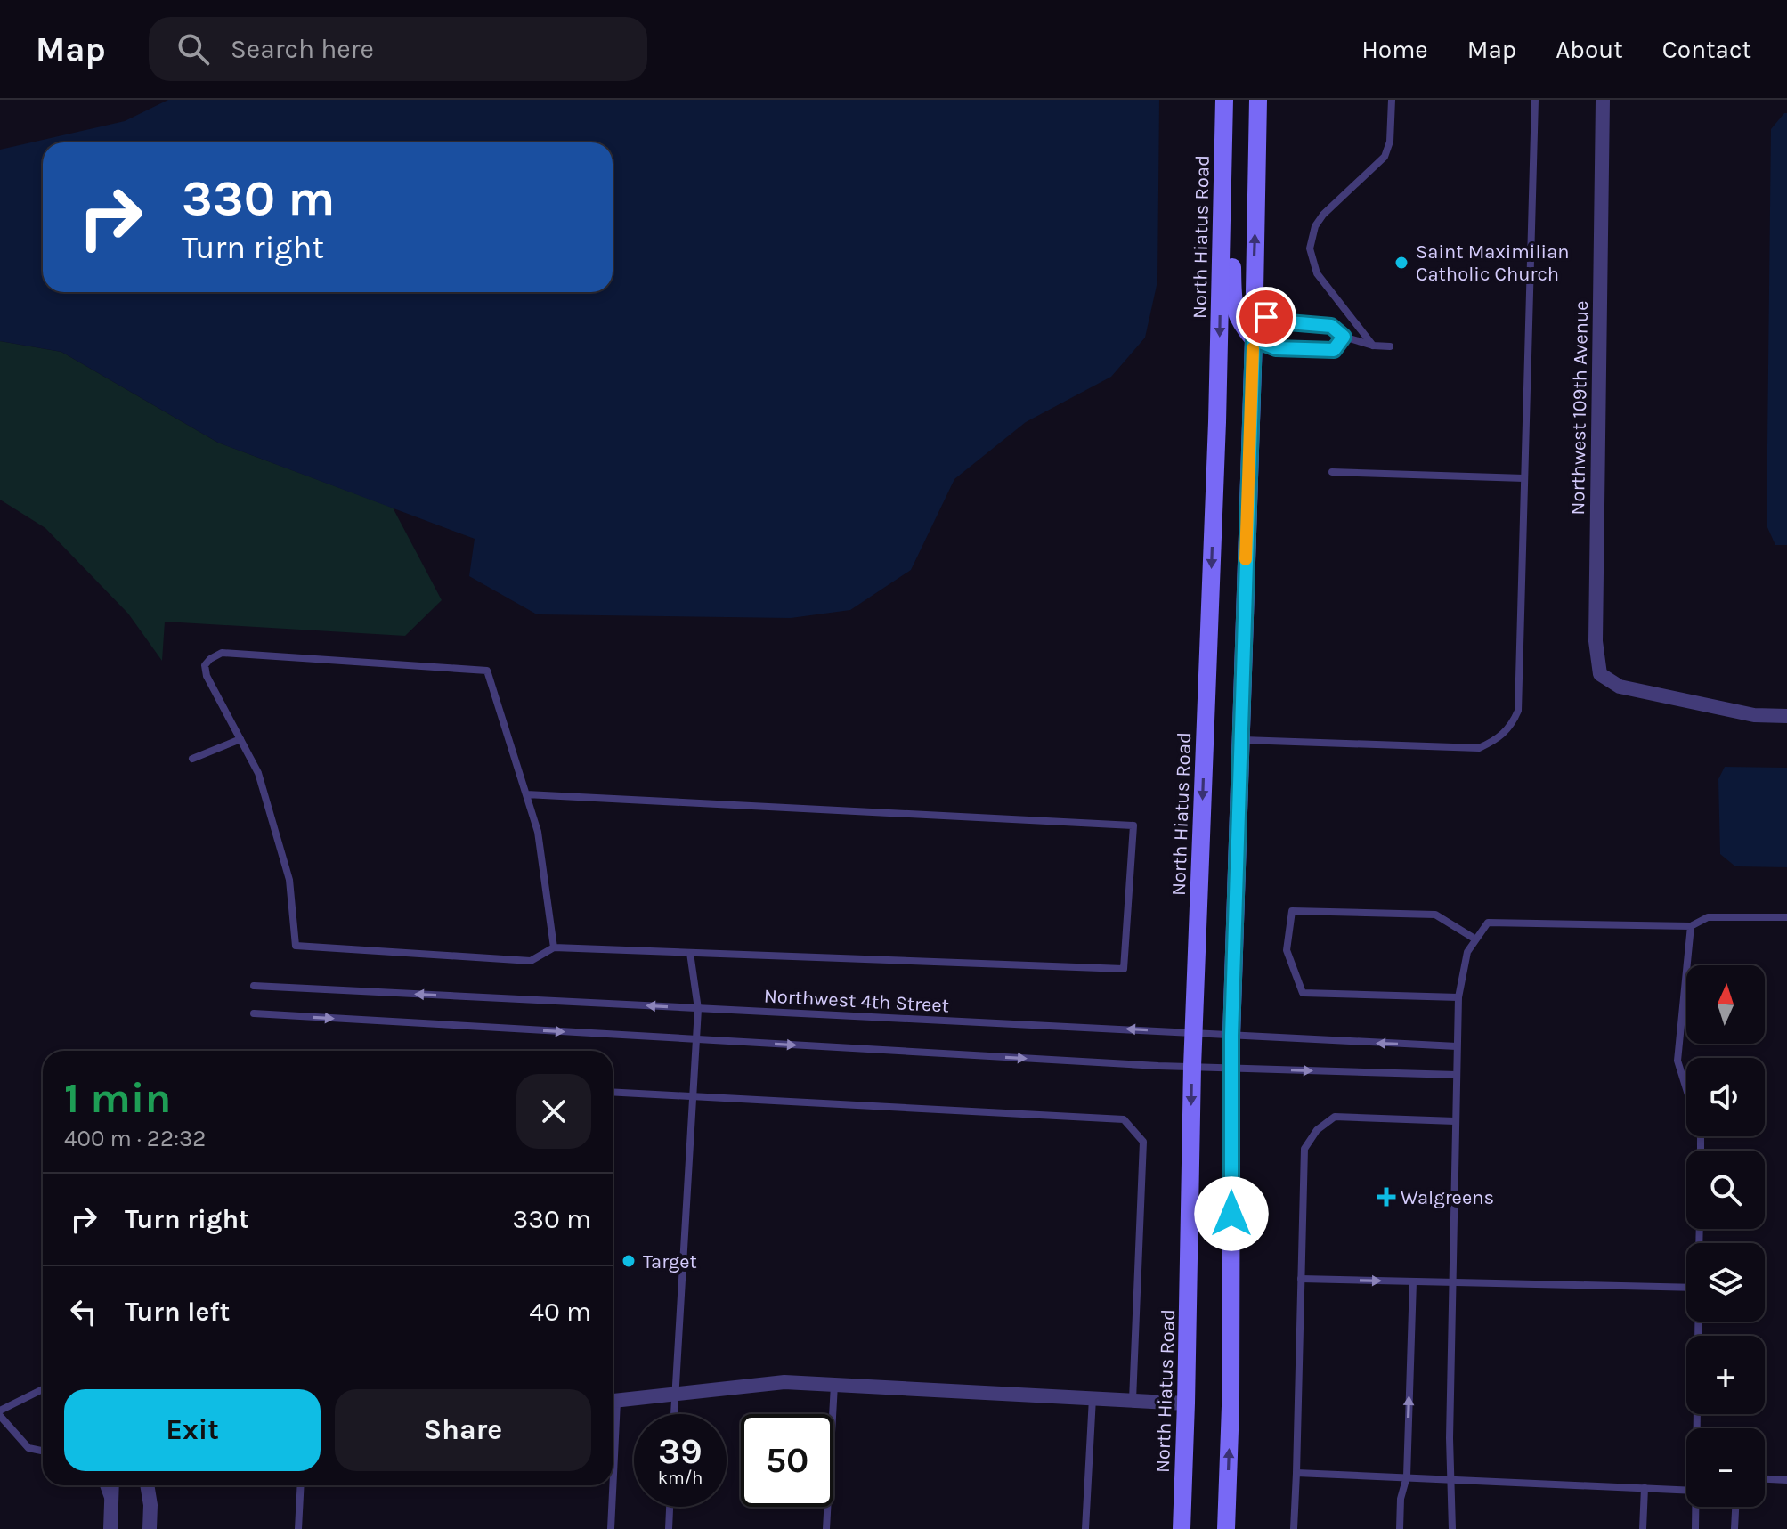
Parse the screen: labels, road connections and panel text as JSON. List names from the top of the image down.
{
  "streets": {
    "main road": ["North Hiatus Road"],
    "street": ["Northwest 109th Avenue"],
    "lane": ["Northwest 4th Street"]
  },
  "crossings": [
    ["North Hiatus Road", "Northwest 4th Street"]
  ],
  "places": {
    "other": ["Saint Maximilian Catholic Church", "Target"],
    "health": ["Walgreens"]
  },
  "north": "top",
  "page": {
    "header": "Map",
    "search": "Search here",
    "nav": [
      "Home",
      "Map",
      "About",
      "Contact"
    ],
    "turn": ["330 m", "Turn right"],
    "map_buttons": ["+", "−"],
    "heading": ["1 min", "400 m · 22:32"],
    "list": [
      {
        "name": "Turn right",
        "value": "330 m"
      },
      {
        "name": "Turn left",
        "value": "40 m"
      }
    ],
    "buttons": ["Exit", "Share"],
    "speed": "39 km/h",
    "limit": "50"
  }
}
